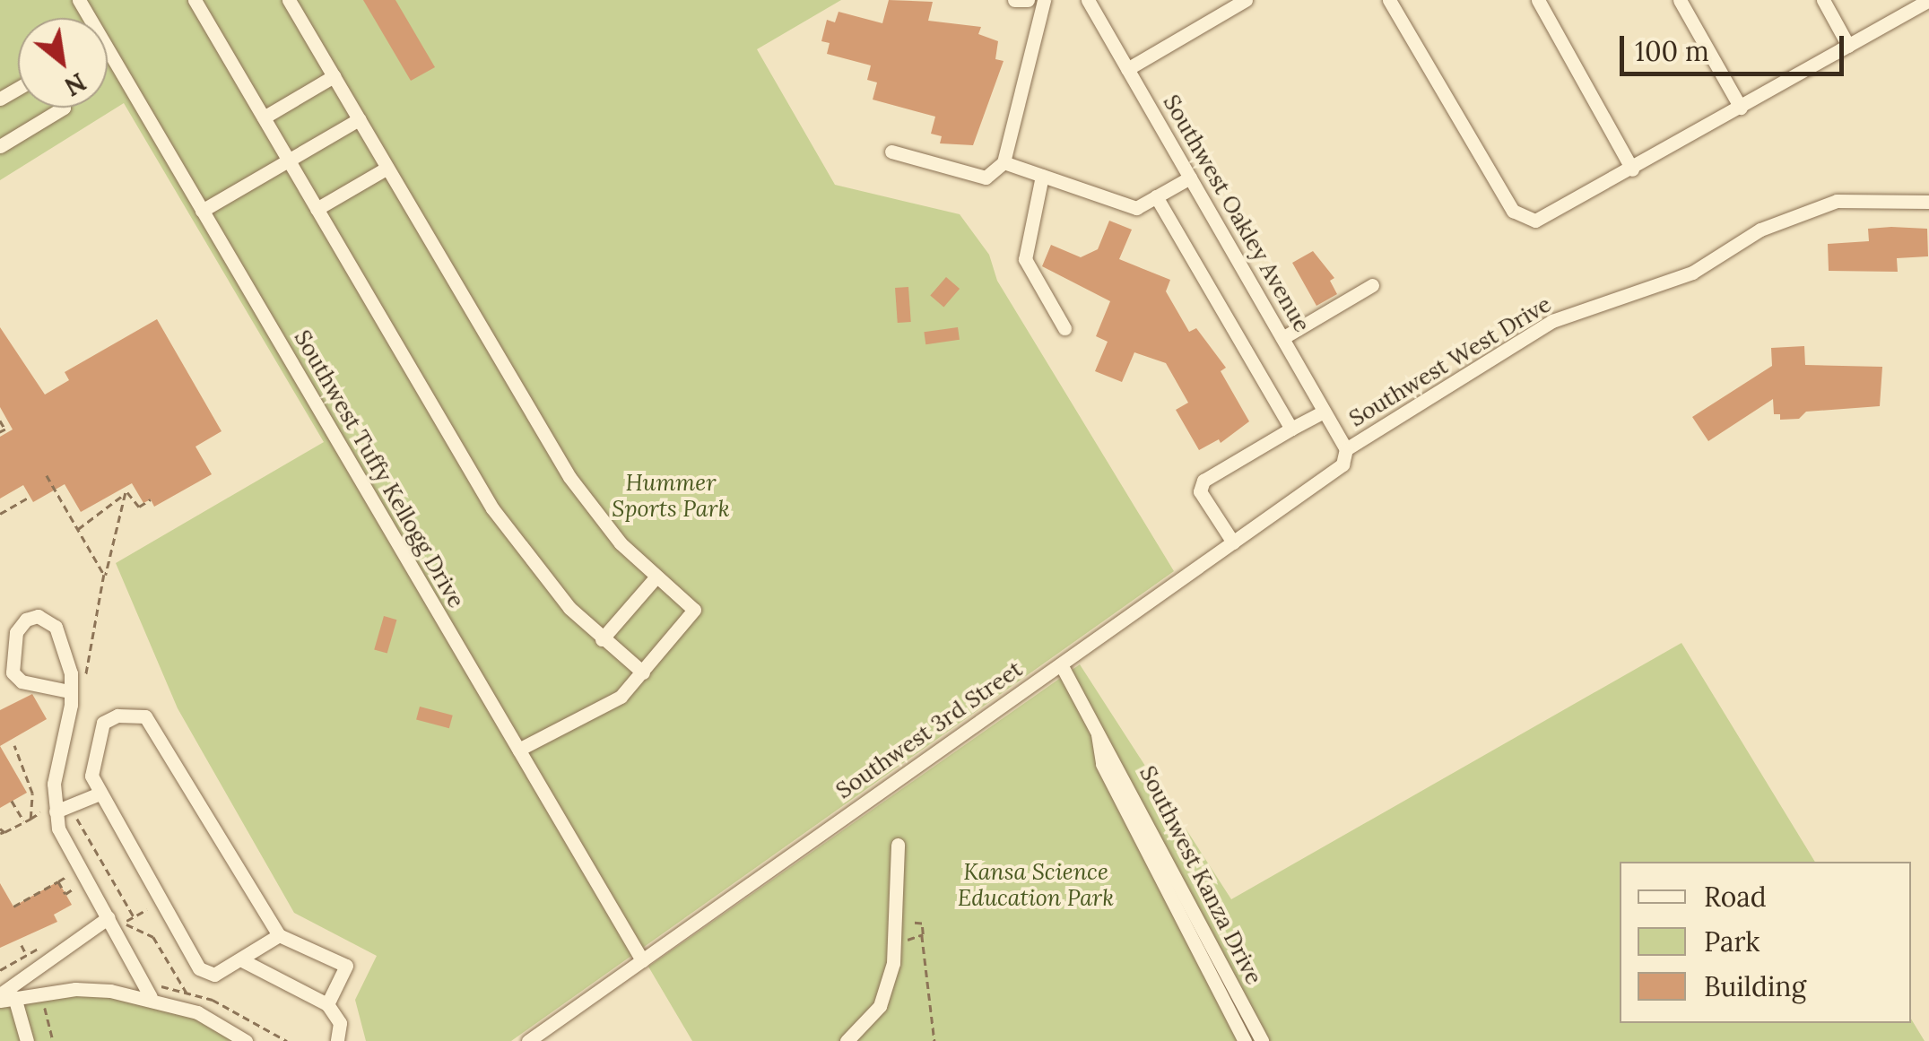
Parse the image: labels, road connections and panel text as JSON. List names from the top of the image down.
{
  "streets": {
    "street": [
      "Southwest Oakley Avenue",
      "Southwest West Drive",
      "Southwest Tuffy Kellogg Drive",
      "Southwest 3rd Street",
      "Southwest Kanza Drive"
    ]
  },
  "crossings": [
    ["Southwest Oakley Avenue", "Southwest West Drive"],
    ["Southwest Oakley Avenue", "Southwest 3rd Street"],
    ["Southwest West Drive", "Southwest 3rd Street"],
    ["Southwest Tuffy Kellogg Drive", "Southwest 3rd Street"],
    ["Southwest 3rd Street", "Southwest Kanza Drive"]
  ],
  "parks": ["Hummer Sports Park", "Kansa Science Education Park"],
  "legend": ["Road", "Park", "Building"],
  "scale_bar": "100 m",
  "north": "bottom right"
}
